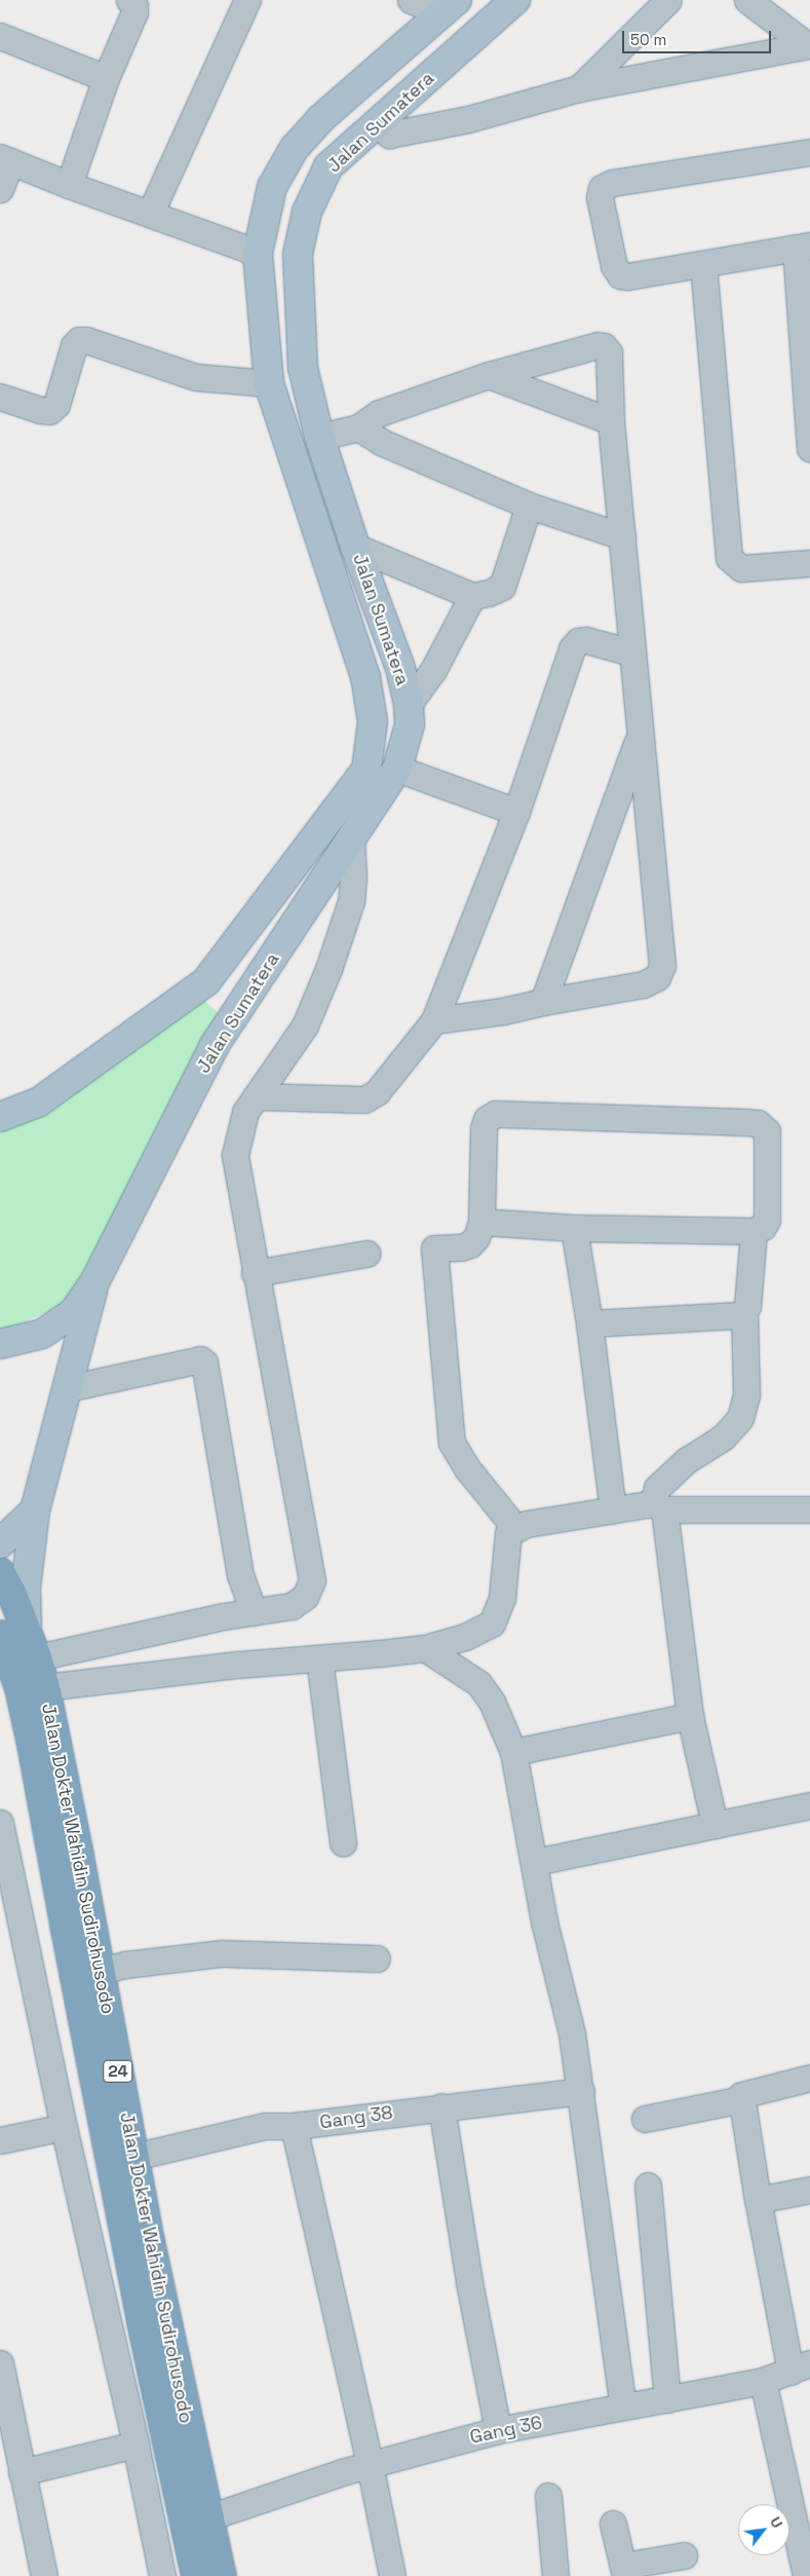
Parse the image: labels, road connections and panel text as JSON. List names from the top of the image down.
{
  "streets": {
    "highway": ["Jalan Dokter Wahidin Sudirohusodo", "24"],
    "main road": ["Jalan Sumatera"],
    "street": ["Gang 38", "Gang 36"]
  },
  "crossings": [
    ["Jalan Dokter Wahidin Sudirohusodo", "Gang 38"],
    ["Jalan Dokter Wahidin Sudirohusodo", "Gang 36"]
  ],
  "scale_bar": "50 m",
  "north": "top right"
}
